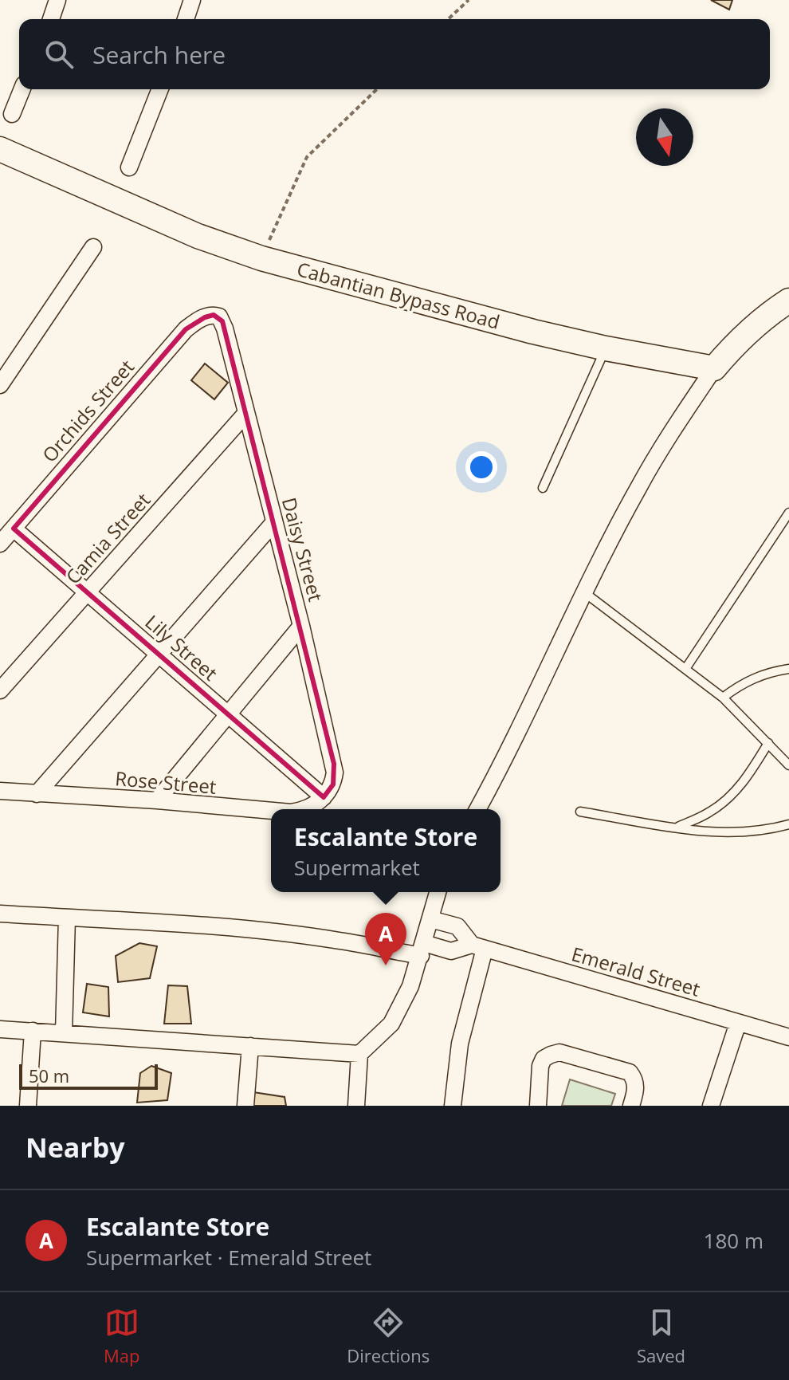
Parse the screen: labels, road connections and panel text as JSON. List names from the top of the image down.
{
  "streets": {
    "main road": ["Cabantian Bypass Road"],
    "street": [
      "Orchids Street",
      "Camia Street",
      "Daisy Street",
      "Lily Street",
      "Rose Street",
      "Emerald Street"
    ]
  },
  "crossings": [
    ["Orchids Street", "Daisy Street"],
    ["Orchids Street", "Lily Street"],
    ["Camia Street", "Daisy Street"],
    ["Camia Street", "Lily Street"],
    ["Daisy Street", "Lily Street"],
    ["Daisy Street", "Rose Street"],
    ["Lily Street", "Rose Street"]
  ],
  "scale_bar": "50 m",
  "north": "bottom",
  "page": {
    "search": "Search here",
    "popup": ["Escalante Store", "Supermarket"],
    "pins": "A",
    "scale": "50 m",
    "heading": "Nearby",
    "list": [
      {
        "mark": "A",
        "name": "Escalante Store",
        "note": "Supermarket · Emerald Street",
        "value": "180 m"
      }
    ],
    "nav": ["Map", "Directions", "Saved"]
  }
}
